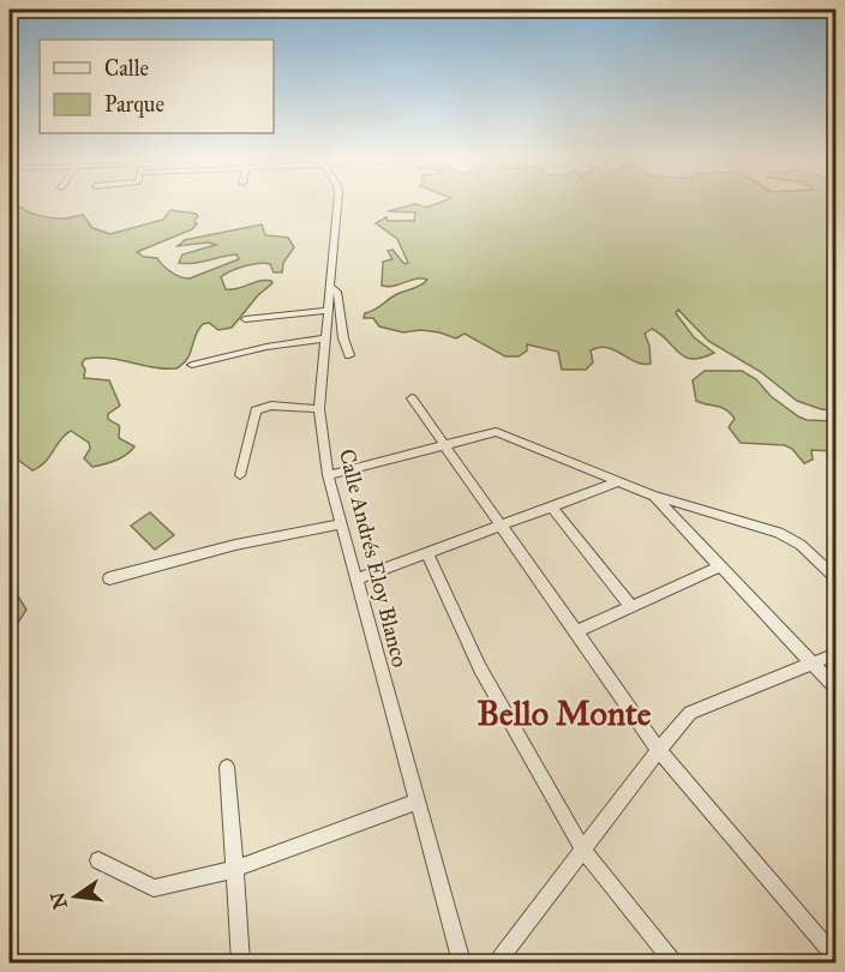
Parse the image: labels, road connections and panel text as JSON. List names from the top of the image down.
{
  "streets": {
    "street": ["Calle Andrés Eloy Blanco"]
  },
  "districts": ["Bello Monte"],
  "legend": ["Calle", "Parque"],
  "north": "left"
}
